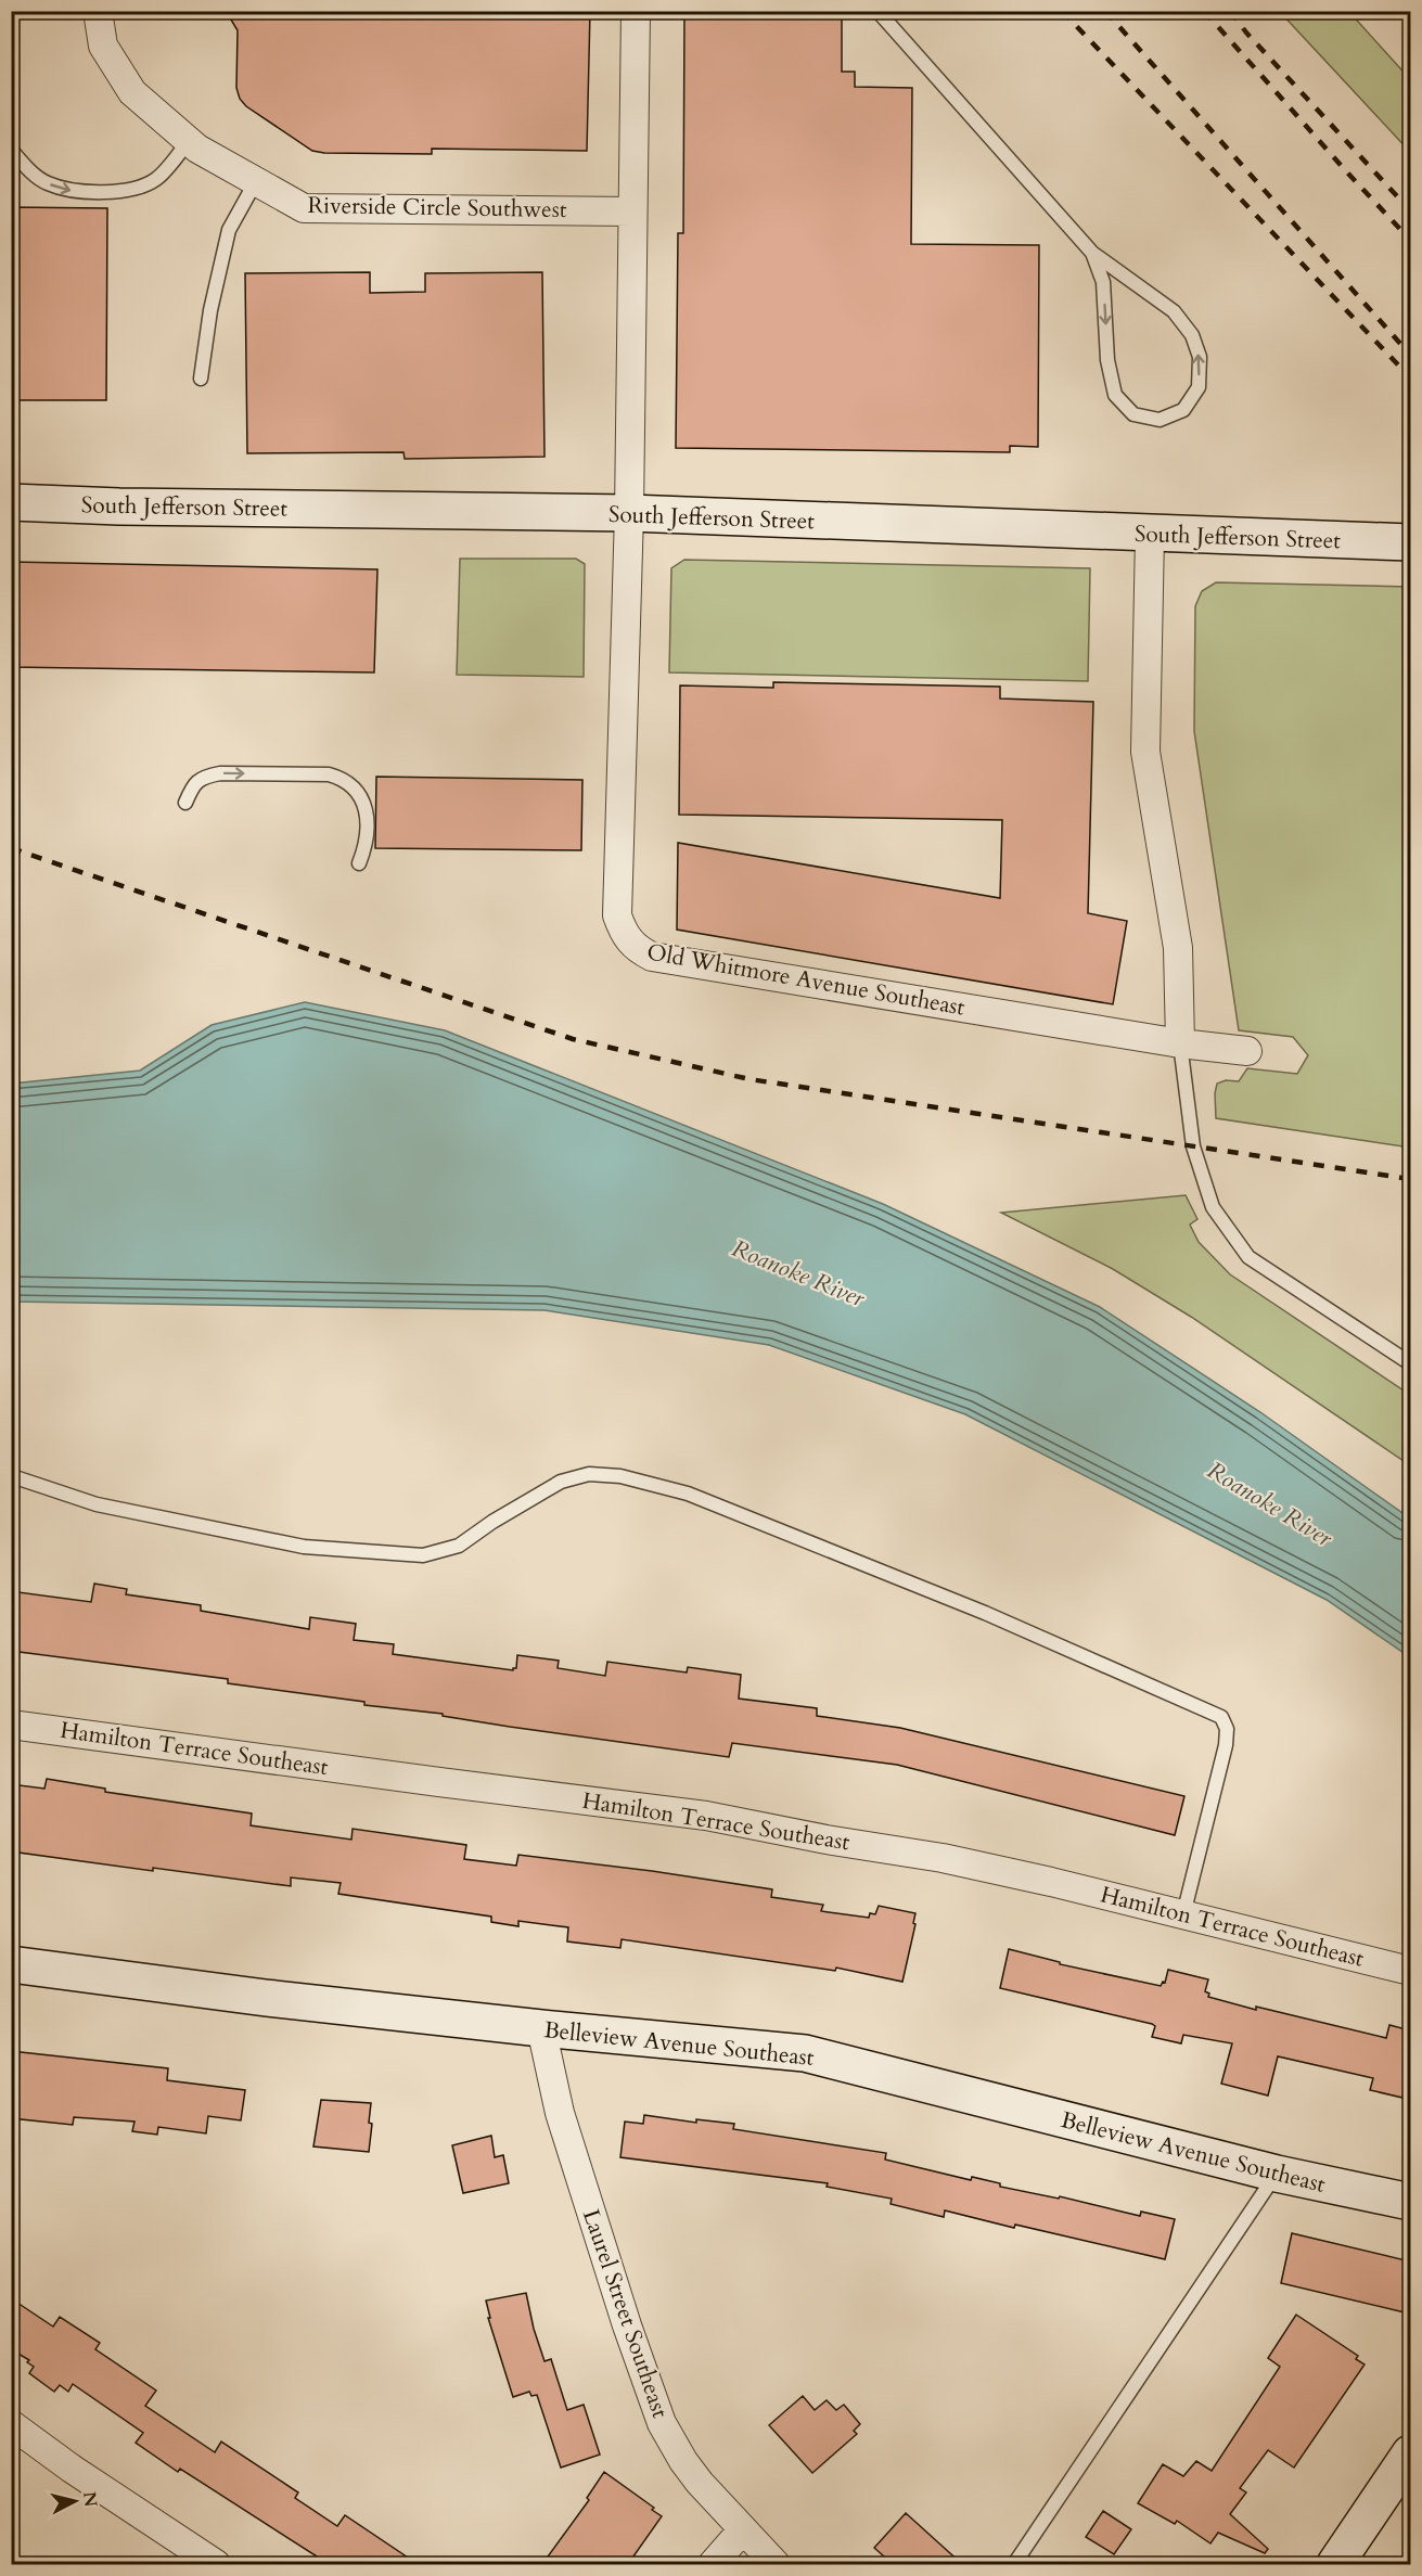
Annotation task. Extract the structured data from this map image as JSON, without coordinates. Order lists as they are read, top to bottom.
{
  "streets": {
    "street": [
      "Riverside Circle Southwest",
      "South Jefferson Street",
      "Old Whitmore Avenue Southeast",
      "Hamilton Terrace Southeast",
      "Belleview Avenue Southeast",
      "Laurel Street Southeast"
    ]
  },
  "crossings": [
    ["South Jefferson Street", "Old Whitmore Avenue Southeast"],
    ["Belleview Avenue Southeast", "Laurel Street Southeast"]
  ],
  "water": ["Roanoke River"],
  "north": "right"
}
